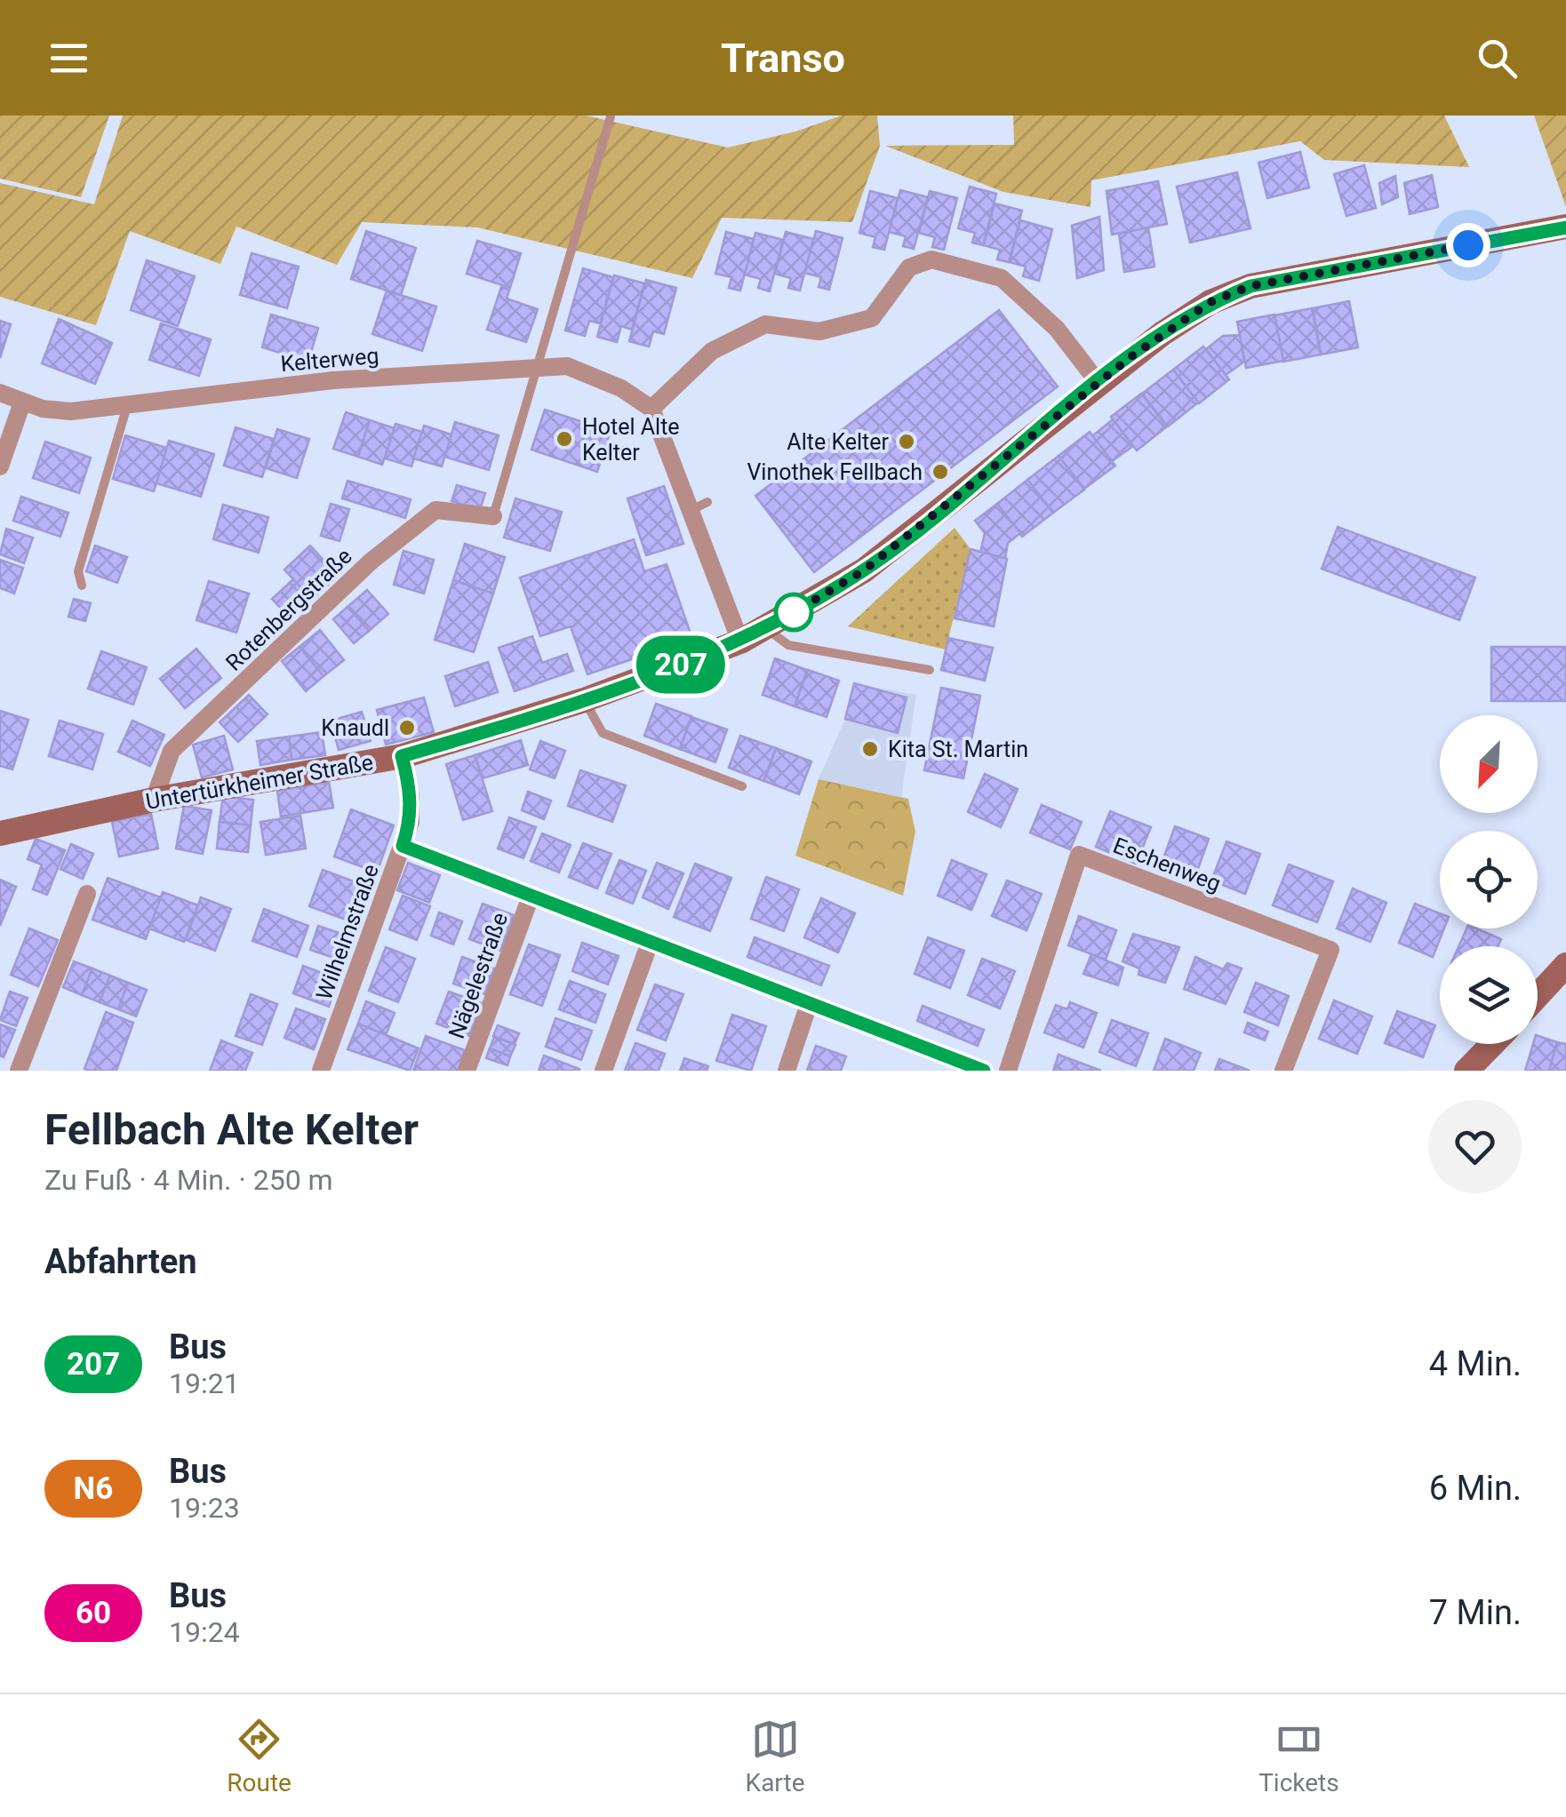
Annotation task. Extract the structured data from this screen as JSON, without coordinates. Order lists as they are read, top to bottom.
{
  "streets": {
    "main road": ["Untertürkheimer Straße"],
    "street": [
      "Kelterweg",
      "Rotenbergstraße",
      "Eschenweg",
      "Wilhelmstraße",
      "Nägelestraße"
    ]
  },
  "crossings": [
    ["Rotenbergstraße", "Untertürkheimer Straße"],
    ["Untertürkheimer Straße", "Wilhelmstraße"]
  ],
  "places": [
    "Hotel Alte Kelter",
    "Alte Kelter",
    "Vinothek Fellbach",
    "Knaudl",
    "Kita St. Martin"
  ],
  "lines": ["bus line 207"],
  "north": "bottom left",
  "page": {
    "header": "Transo",
    "on_map": "207",
    "heading": [
      ["Fellbach Alte Kelter", "Zu Fuß · 4 Min. · 250 m"],
      "Abfahrten"
    ],
    "list": [
      {
        "mark": "207",
        "name": "Bus",
        "note": "19:21",
        "value": "4 Min."
      },
      {
        "mark": "N6",
        "name": "Bus",
        "note": "19:23",
        "value": "6 Min."
      },
      {
        "mark": "60",
        "name": "Bus",
        "note": "19:24",
        "value": "7 Min."
      }
    ],
    "tabs": ["Route", "Karte", "Tickets"]
  }
}
